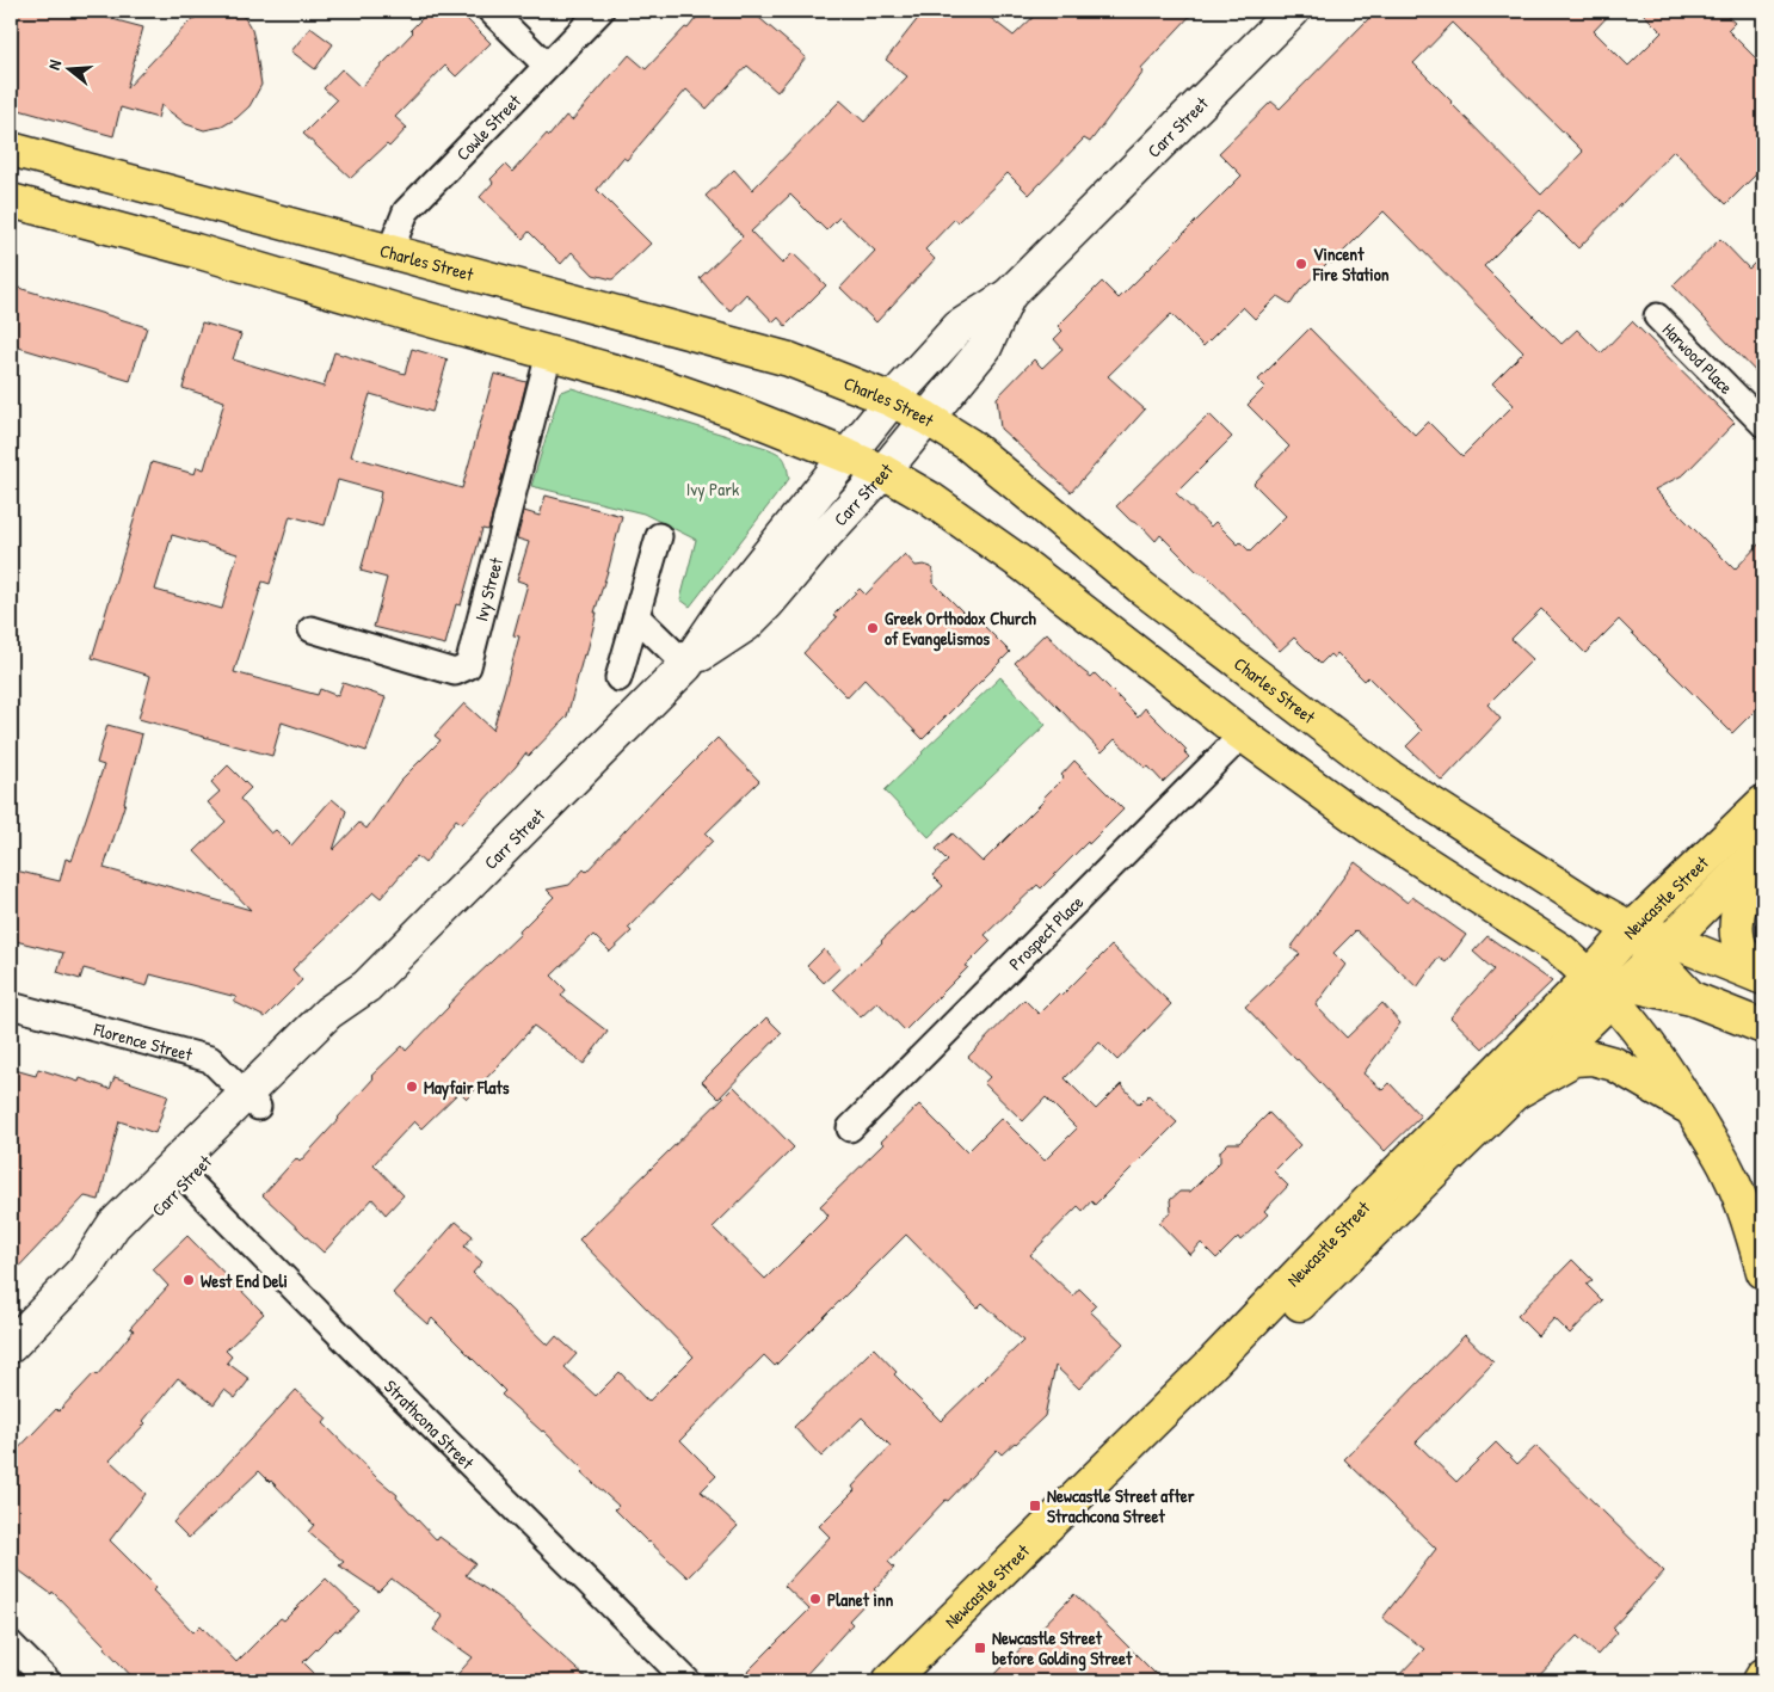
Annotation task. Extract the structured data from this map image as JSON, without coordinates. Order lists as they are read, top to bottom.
{
  "streets": {
    "main road": ["Charles Street", "Newcastle Street"],
    "street": [
      "Cowle Street",
      "Carr Street",
      "Harwood Place",
      "Ivy Street",
      "Prospect Place",
      "Florence Street",
      "Strathcona Street"
    ]
  },
  "crossings": [
    ["Cowle Street", "Charles Street"],
    ["Carr Street", "Charles Street"],
    ["Carr Street", "Florence Street"],
    ["Carr Street", "Strathcona Street"],
    ["Charles Street", "Newcastle Street"]
  ],
  "parks": ["Ivy Park"],
  "places": {
    "other": [
      "Vincent Fire Station",
      "Greek Orthodox Church of Evangelismos",
      "Mayfair Flats",
      "West End Deli",
      "Planet inn"
    ],
    "transit": ["Newcastle Street after Strachcona Street", "Newcastle Street before Golding Street"]
  },
  "north": "left"
}
